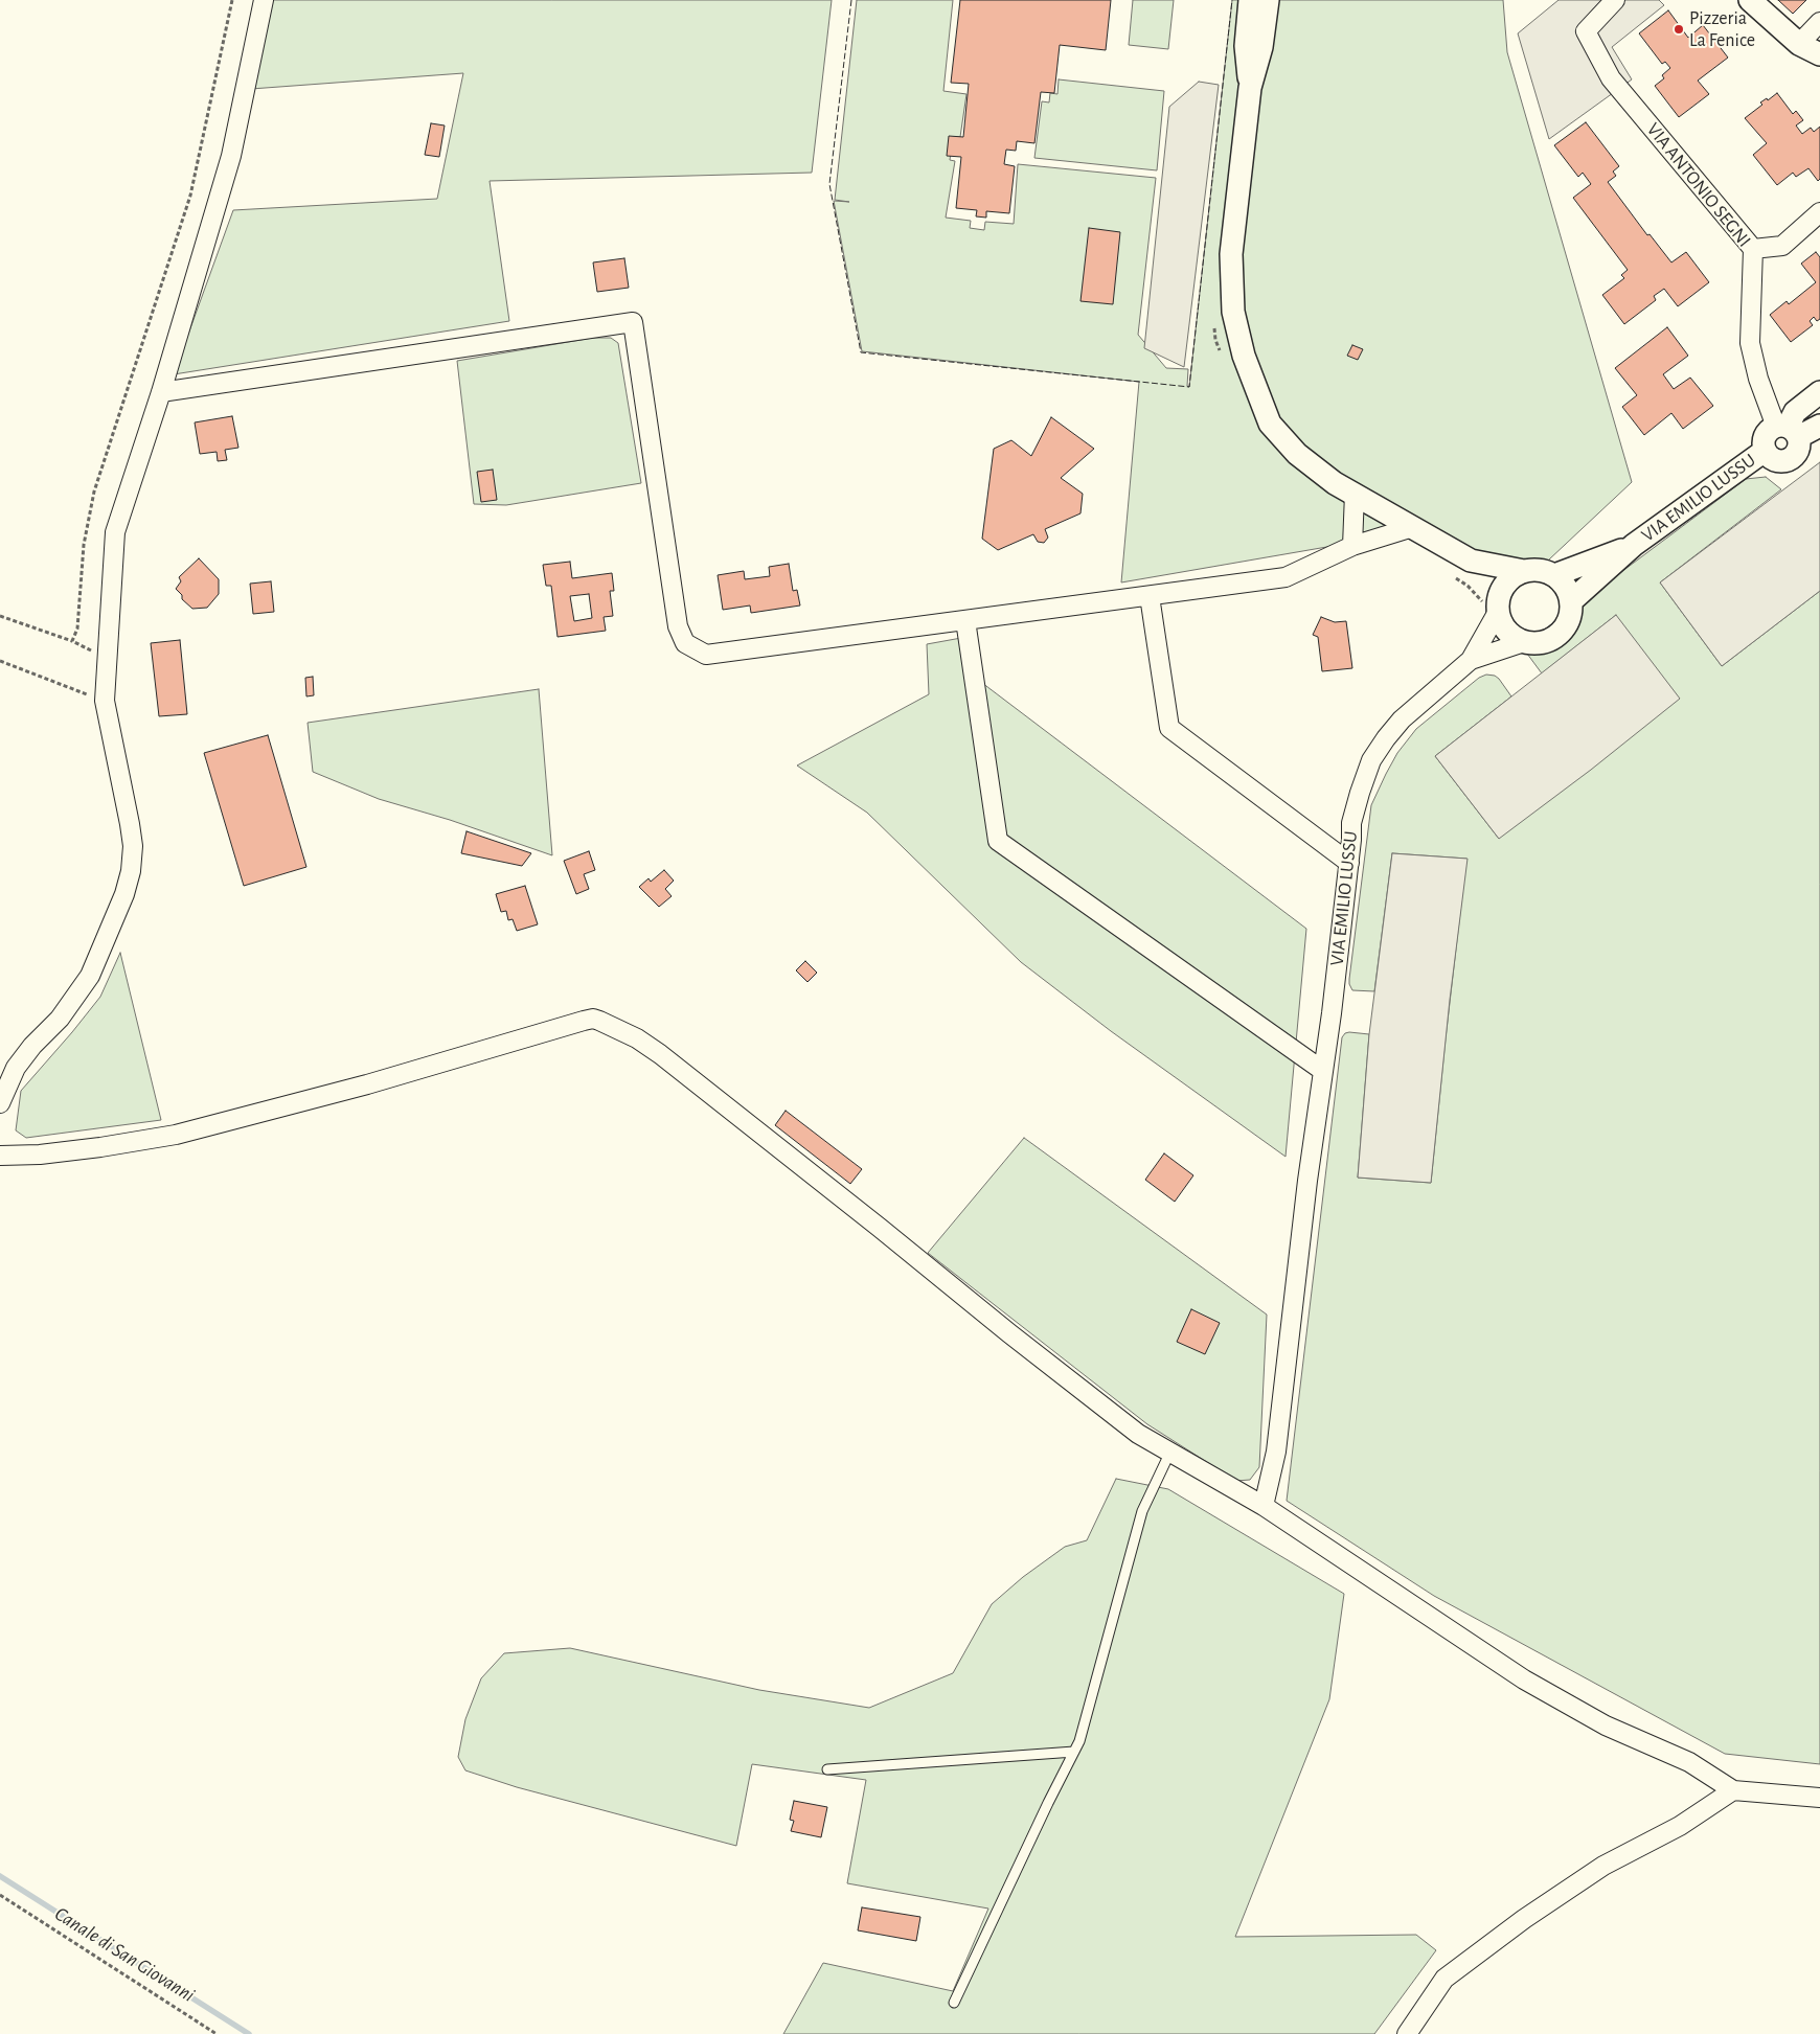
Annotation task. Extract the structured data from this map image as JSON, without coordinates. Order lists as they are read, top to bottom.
{
  "streets": {
    "street": ["VIA ANTONIO SEGNI", "VIA EMILIO LUSSU"]
  },
  "crossings": [
    ["VIA ANTONIO SEGNI", "VIA EMILIO LUSSU"]
  ],
  "water": ["Canale di San Giovanni"],
  "places": ["Pizzeria La Fenice"]
}
